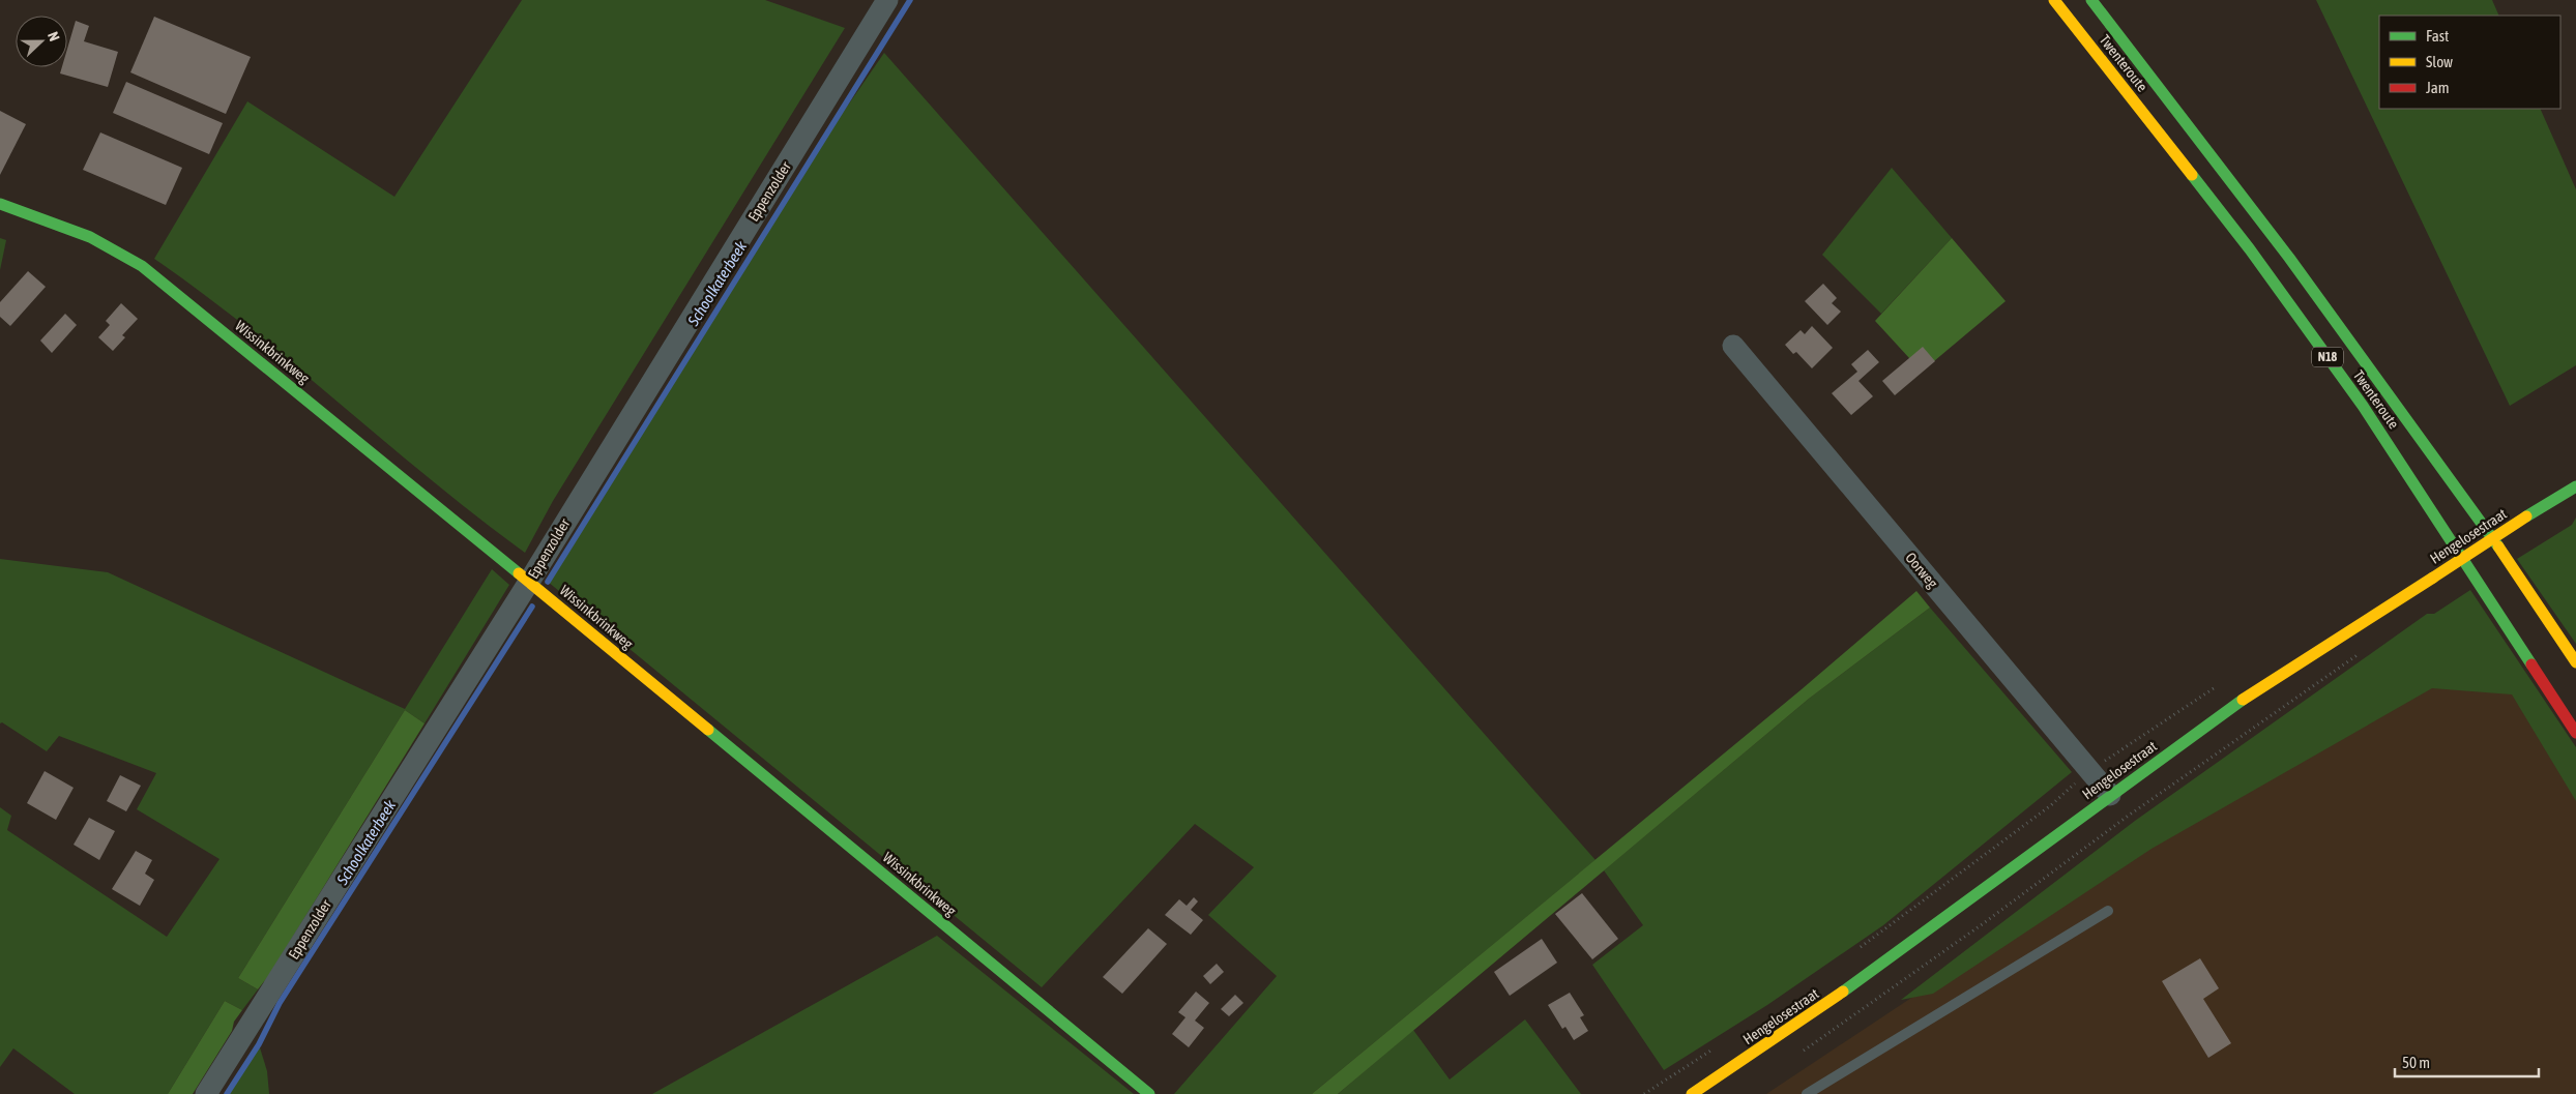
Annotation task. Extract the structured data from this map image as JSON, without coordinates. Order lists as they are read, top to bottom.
{
  "streets": {
    "main road": [
      "Twenteroute",
      "Wissinkbrinkweg",
      "N18",
      "Hengelosestraat"
    ],
    "street": ["Eppenzolder", "Oorweg"]
  },
  "crossings": [
    ["Eppenzolder", "Wissinkbrinkweg"],
    ["Hengelosestraat", "Oorweg"]
  ],
  "water": ["Schoolkaterbeek"],
  "legend": ["Fast", "Slow", "Jam"],
  "scale_bar": "50 m",
  "north": "right"
}
